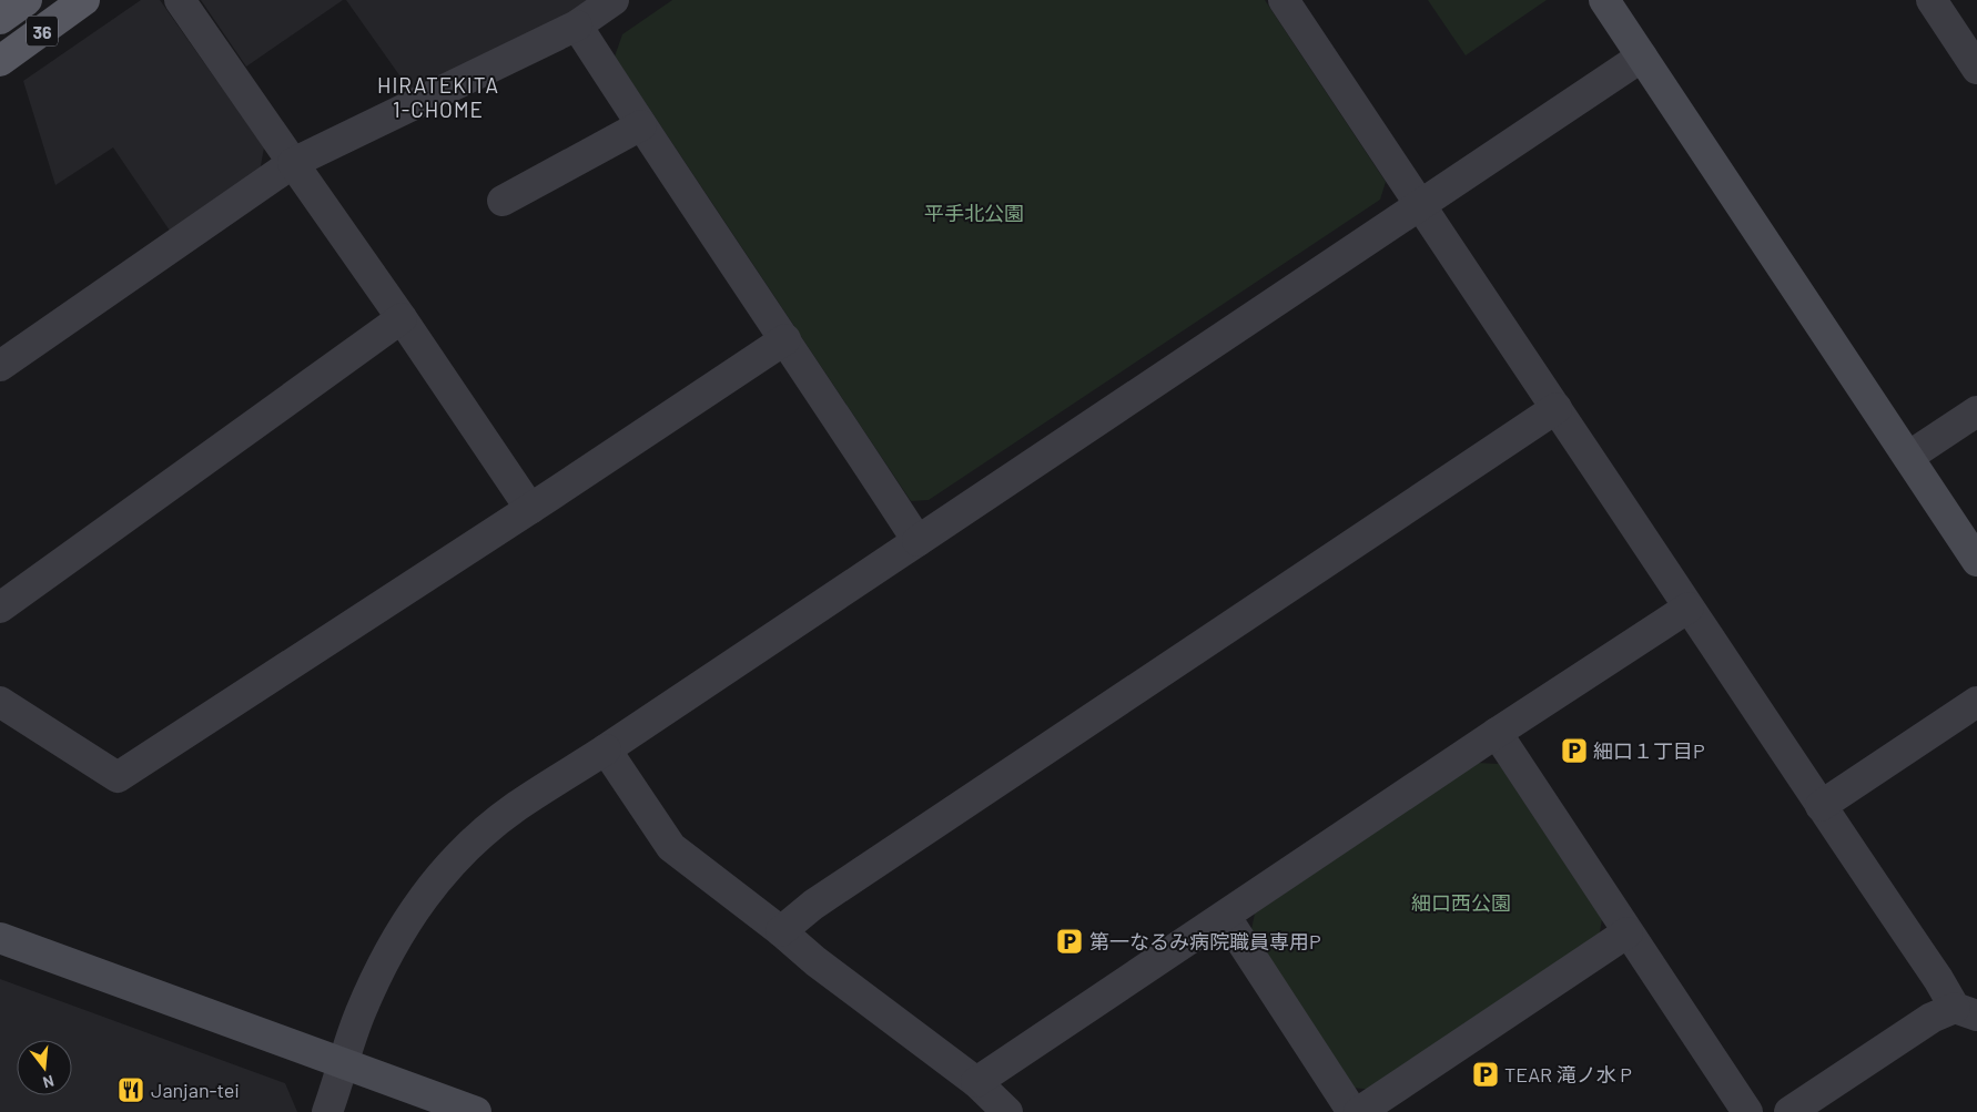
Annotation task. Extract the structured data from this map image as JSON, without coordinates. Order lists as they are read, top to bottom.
{
  "streets": {
    "main road": ["36"]
  },
  "districts": ["HIRATEKITA 1-CHOME"],
  "parks": ["平手北公園", "細口西公園"],
  "places": {
    "parking": ["細口１丁目P", "第一なるみ病院職員専用P", "TEAR 滝ノ水 P"],
    "restaurant": ["Janjan-tei"]
  },
  "north": "bottom"
}
